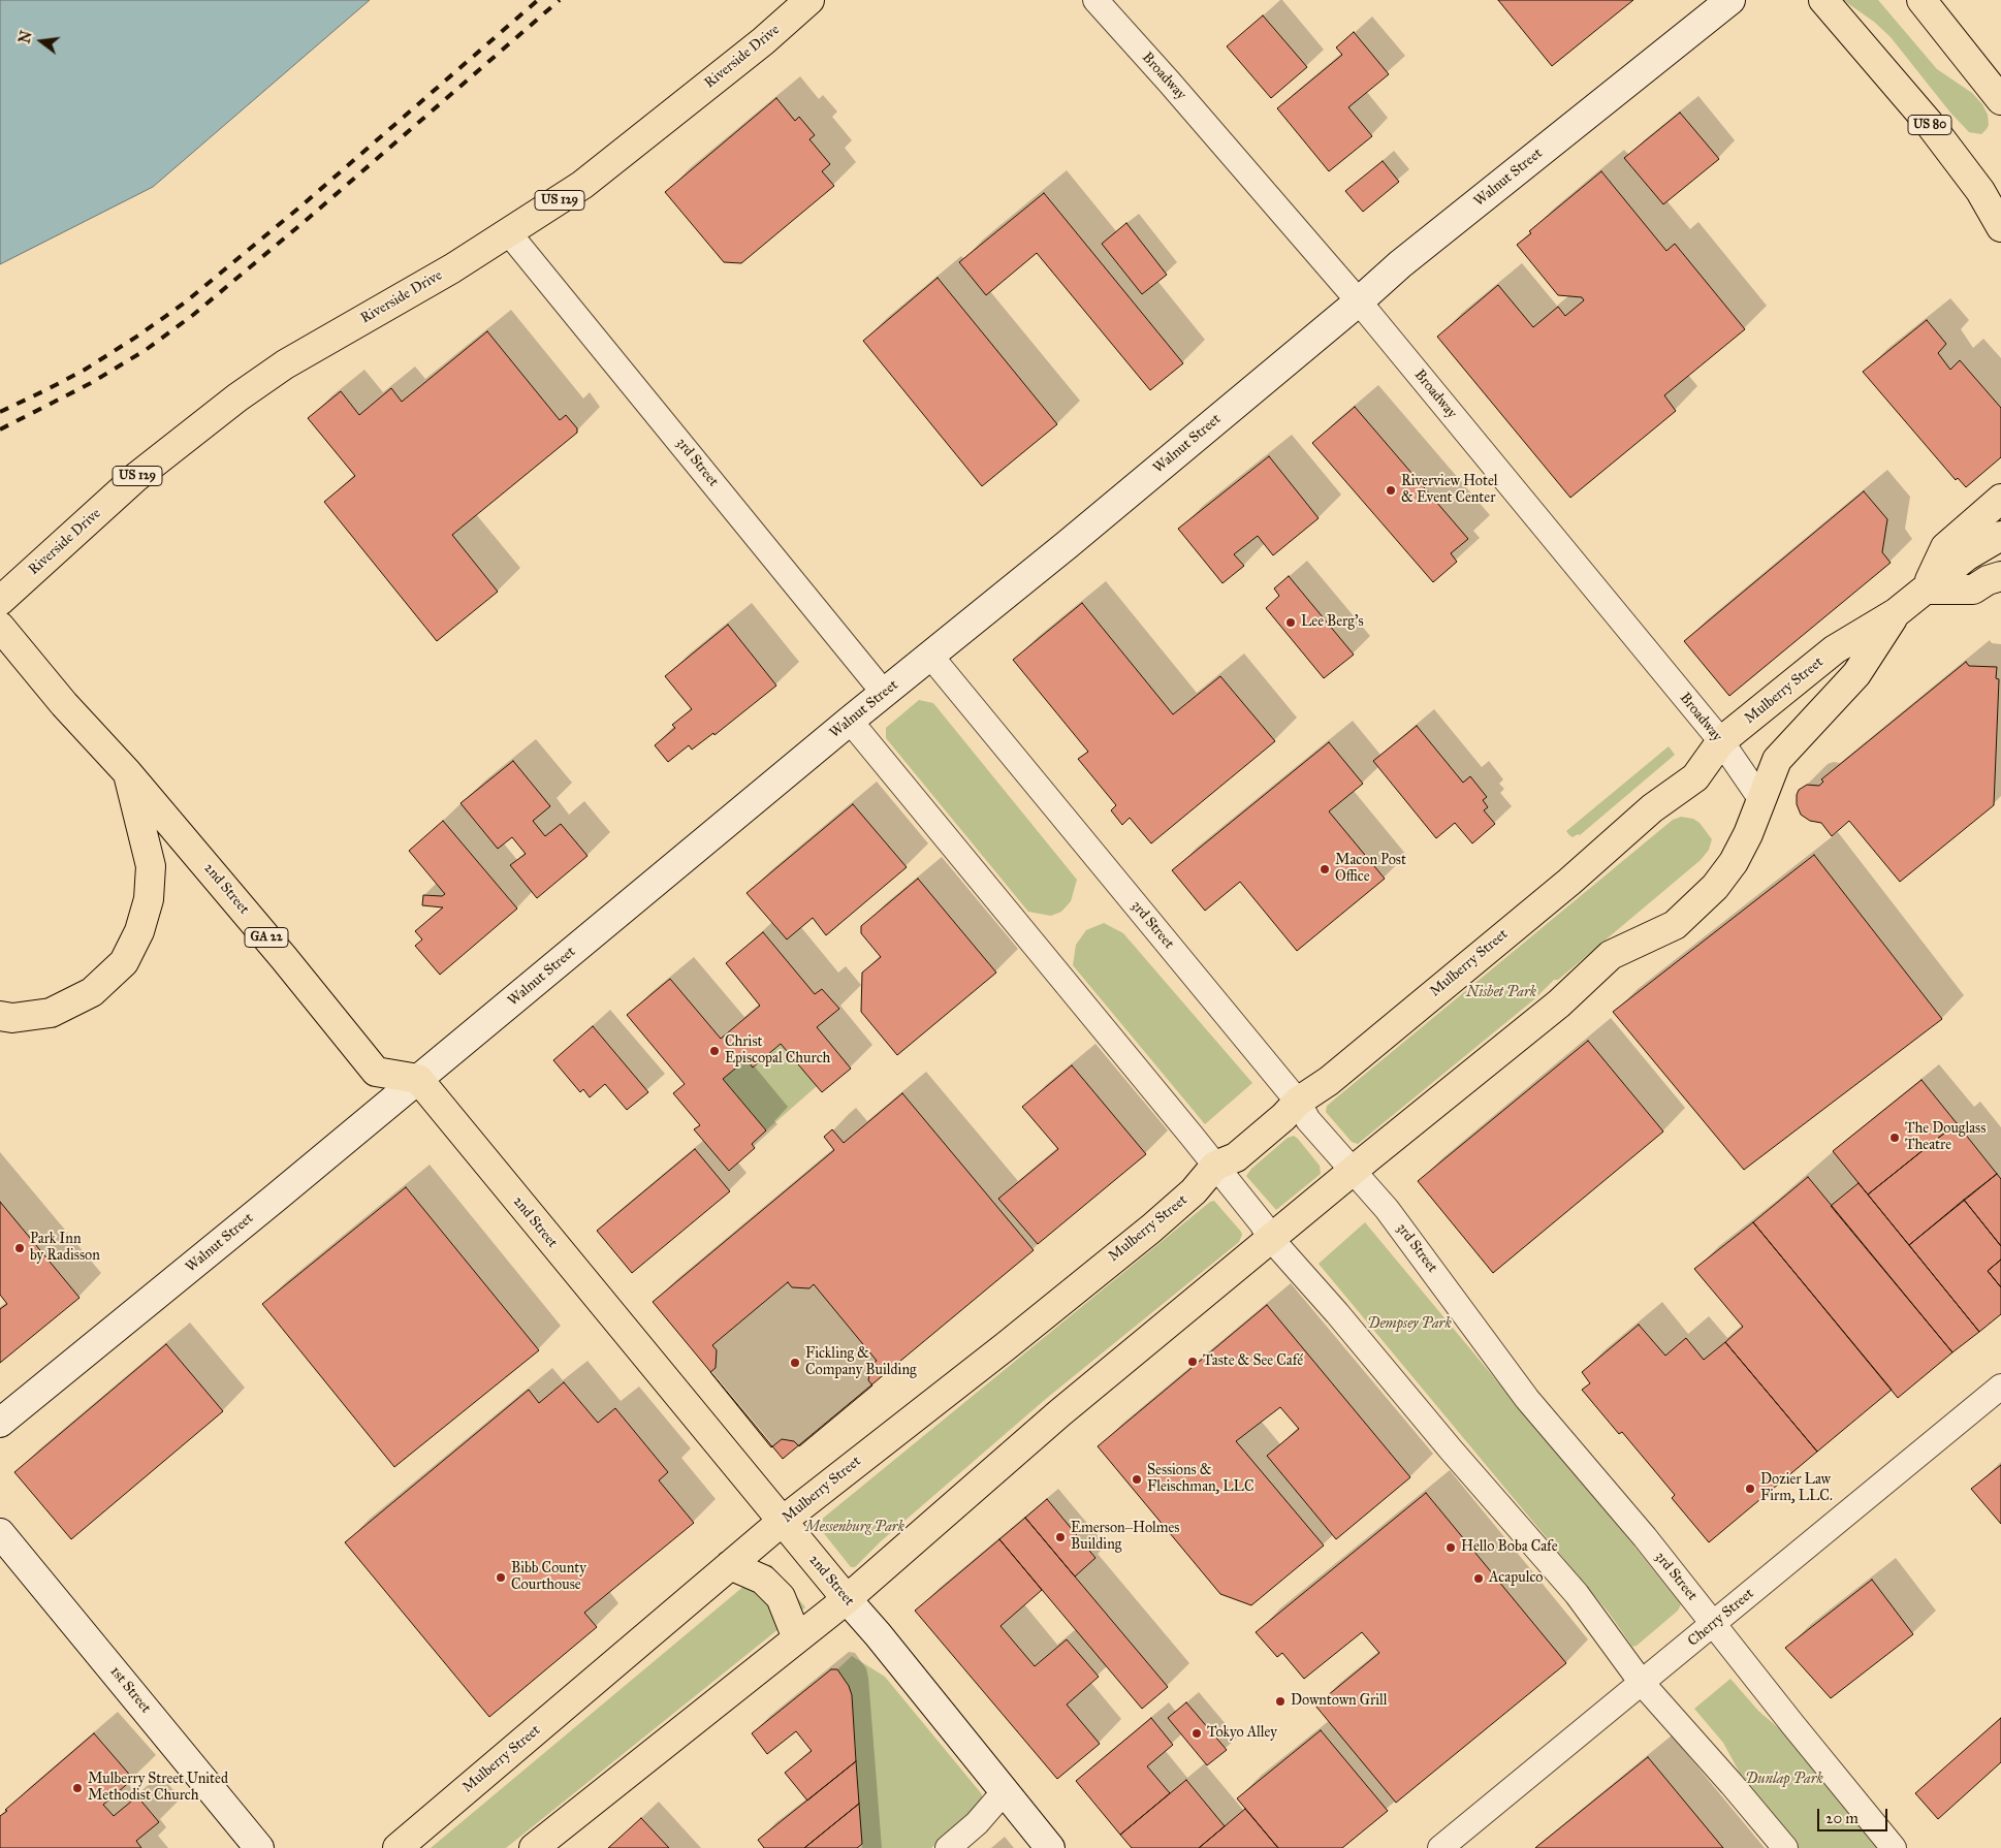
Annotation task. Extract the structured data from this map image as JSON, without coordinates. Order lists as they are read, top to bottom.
{
  "streets": {
    "main road": [
      "Riverside Drive",
      "US 80",
      "US 129",
      "Mulberry Street",
      "2nd Street",
      "GA 22"
    ],
    "street": [
      "Broadway",
      "Walnut Street",
      "3rd Street",
      "Cherry Street",
      "1st Street"
    ]
  },
  "crossings": [
    ["Riverside Drive", "3rd Street"],
    ["Broadway", "Walnut Street"],
    ["Broadway", "Mulberry Street"],
    ["Walnut Street", "3rd Street"],
    ["Walnut Street", "2nd Street"],
    ["3rd Street", "Mulberry Street"],
    ["3rd Street", "Cherry Street"],
    ["Mulberry Street", "2nd Street"]
  ],
  "parks": [
    "Nisbet Park",
    "Dempsey Park",
    "Messenburg Park",
    "Dunlap Park"
  ],
  "places": [
    "Riverview Hotel & Event Center",
    "Lee Berg's",
    "Macon Post Office",
    "Christ Episcopal Church",
    "The Douglass Theatre",
    "Park Inn by Radisson",
    "Taste & See Café",
    "Fickling & Company Building",
    "Sessions & Fleischman, LLC",
    "Dozier Law Firm, LLC.",
    "Emerson–Holmes Building",
    "Hello Boba Cafe",
    "Bibb County Courthouse",
    "Acapulco",
    "Downtown Grill",
    "Tokyo Alley",
    "Mulberry Street United Methodist Church"
  ],
  "scale_bar": "20 m",
  "north": "left"
}
